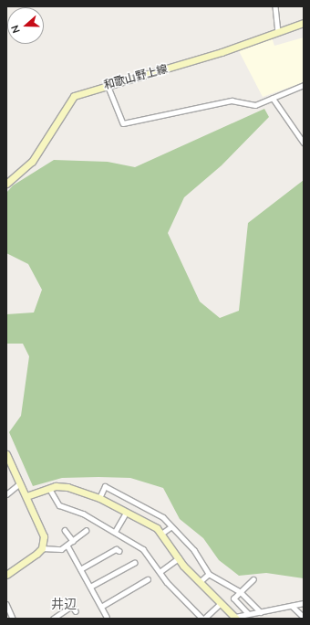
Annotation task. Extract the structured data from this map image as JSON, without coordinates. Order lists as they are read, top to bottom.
{
  "streets": {
    "main road": ["和歌山野上線"]
  },
  "districts": ["井辺"],
  "north": "left"
}
